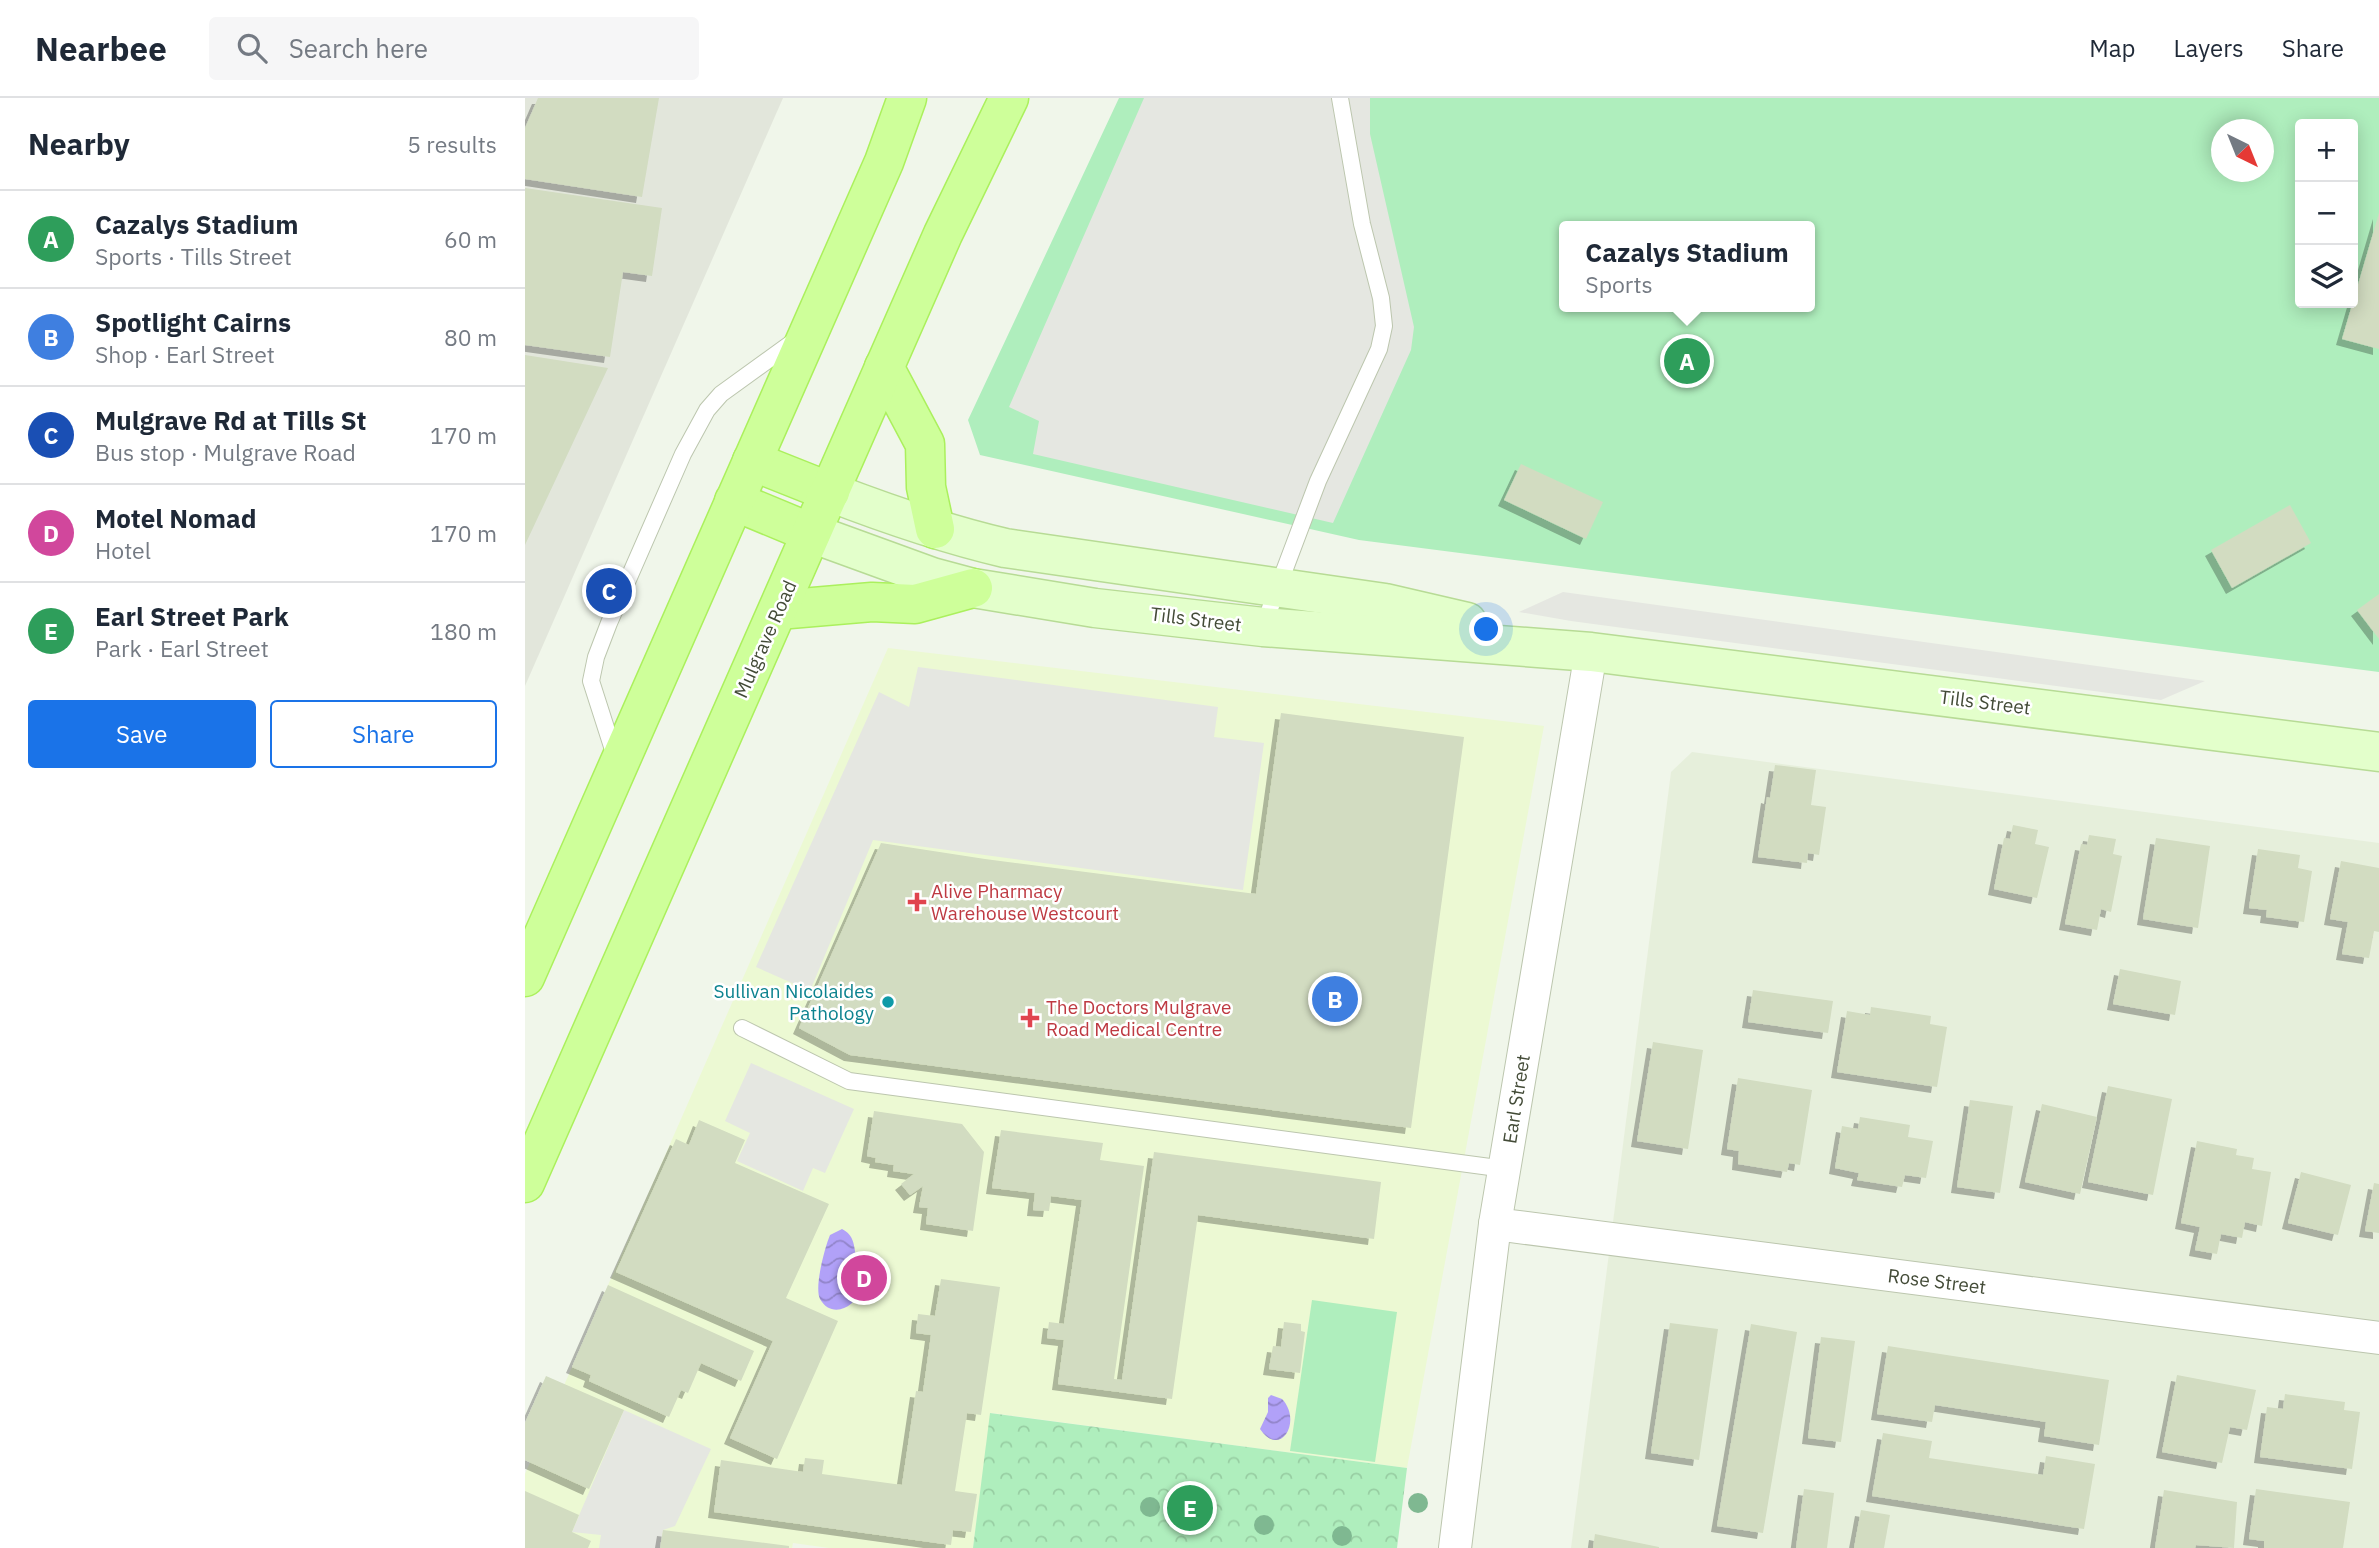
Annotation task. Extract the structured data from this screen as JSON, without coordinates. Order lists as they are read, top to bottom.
{
  "streets": {
    "main road": ["Mulgrave Road"],
    "street": ["Tills Street", "Earl Street", "Rose Street"]
  },
  "crossings": [
    ["Tills Street", "Mulgrave Road"],
    ["Tills Street", "Earl Street"],
    ["Earl Street", "Rose Street"]
  ],
  "places": {
    "health": ["Alive Pharmacy Warehouse Westcourt", "The Doctors Mulgrave Road Medical Centre"],
    "other": ["Sullivan Nicolaides Pathology"]
  },
  "north": "bottom right",
  "page": {
    "header": "Nearbee",
    "search": "Search here",
    "nav": ["Map", "Layers", "Share"],
    "heading": ["Nearby", "5 results"],
    "map_buttons": ["+", "−"],
    "list": [
      {
        "mark": "A",
        "name": "Cazalys Stadium",
        "note": "Sports · Tills Street",
        "value": "60 m"
      },
      {
        "mark": "B",
        "name": "Spotlight Cairns",
        "note": "Shop · Earl Street",
        "value": "80 m"
      },
      {
        "mark": "C",
        "name": "Mulgrave Rd at Tills St",
        "note": "Bus stop · Mulgrave Road",
        "value": "170 m"
      },
      {
        "mark": "D",
        "name": "Motel Nomad",
        "note": "Hotel",
        "value": "170 m"
      },
      {
        "mark": "E",
        "name": "Earl Street Park",
        "note": "Park · Earl Street",
        "value": "180 m"
      }
    ],
    "popup": ["Cazalys Stadium", "Sports"],
    "pins": [
      "A",
      "C",
      "B",
      "D",
      "E"
    ],
    "buttons": ["Save", "Share"]
  }
}
